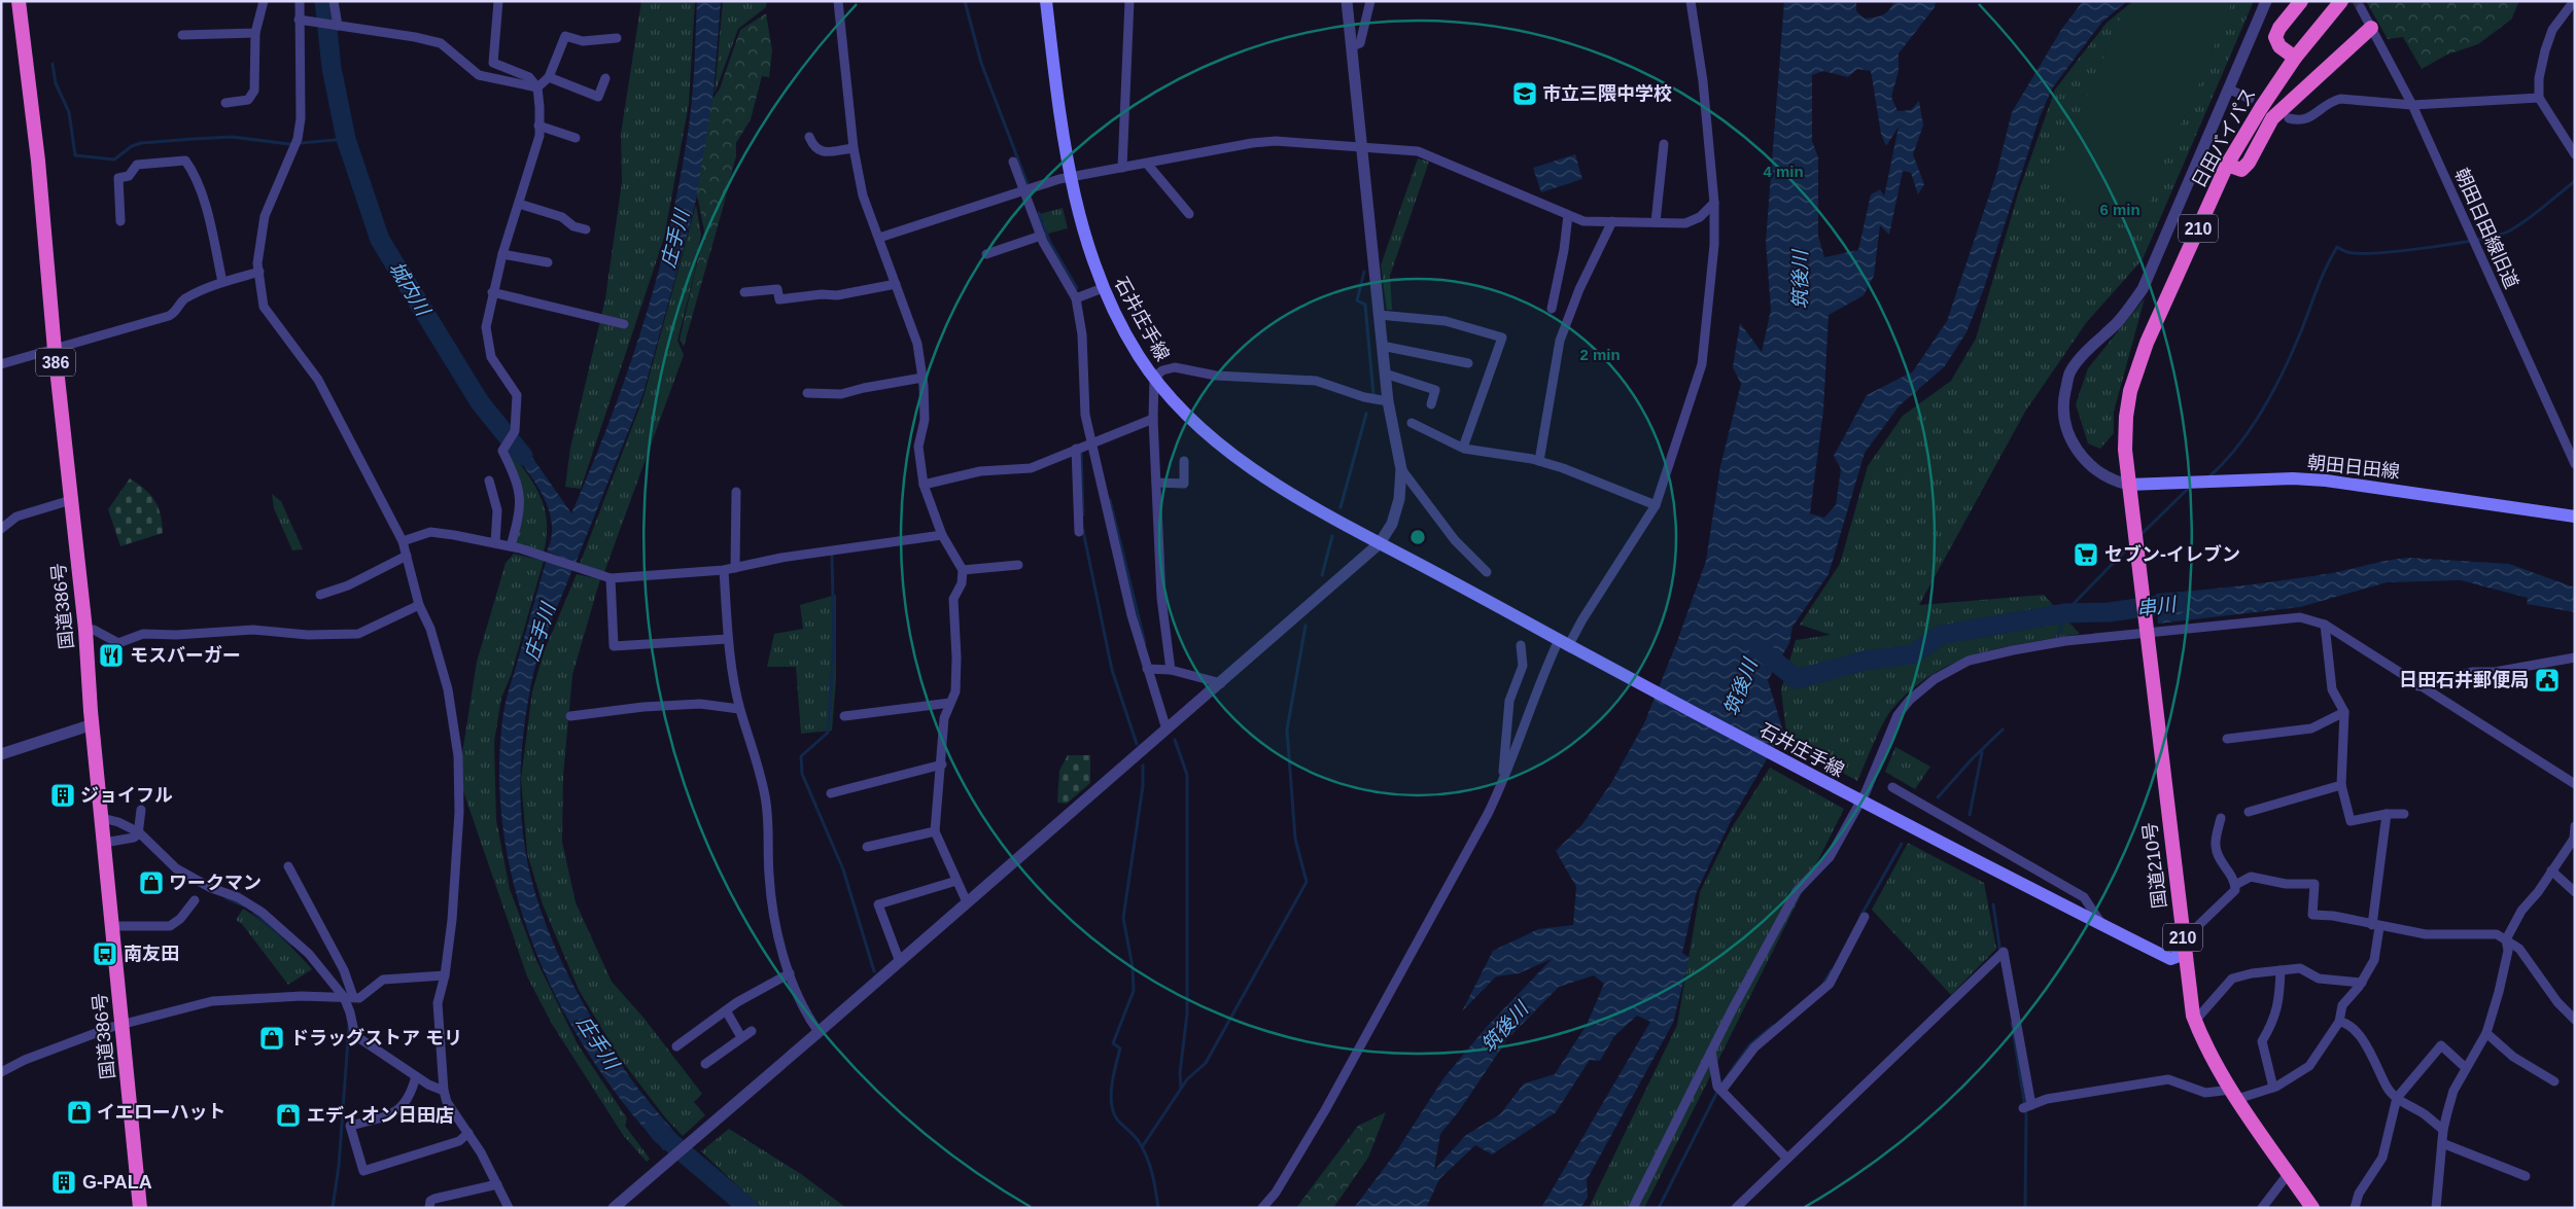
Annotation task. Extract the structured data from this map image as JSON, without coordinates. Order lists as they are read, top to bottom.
{
  "streets": {
    "highway": [
      "日田バイパス",
      "210",
      "386",
      "国道386号",
      "国道210号"
    ],
    "main road": ["石井庄手線", "朝田日田線"],
    "street": ["朝田日田線旧道"]
  },
  "crossings": [
    ["日田バイパス", "朝田日田線"],
    ["日田バイパス", "国道210号"],
    ["石井庄手線", "国道210号"],
    ["朝田日田線", "国道210号"]
  ],
  "water": [
    "庄手川",
    "筑後川",
    "城内川",
    "串川"
  ],
  "places": {
    "school or university": ["市立三隈中学校"],
    "supermarket": ["セブン-イレブン"],
    "restaurant": ["モスバーガー"],
    "public building": ["日田石井郵便局"],
    "building": ["ジョイフル", "G-PALA"],
    "shop": [
      "ワークマン",
      "ドラッグストア モリ",
      "イエローハット",
      "エディオン日田店"
    ],
    "bus stop": ["南友田"]
  },
  "rings": ["4 min", "6 min", "2 min"]
}
